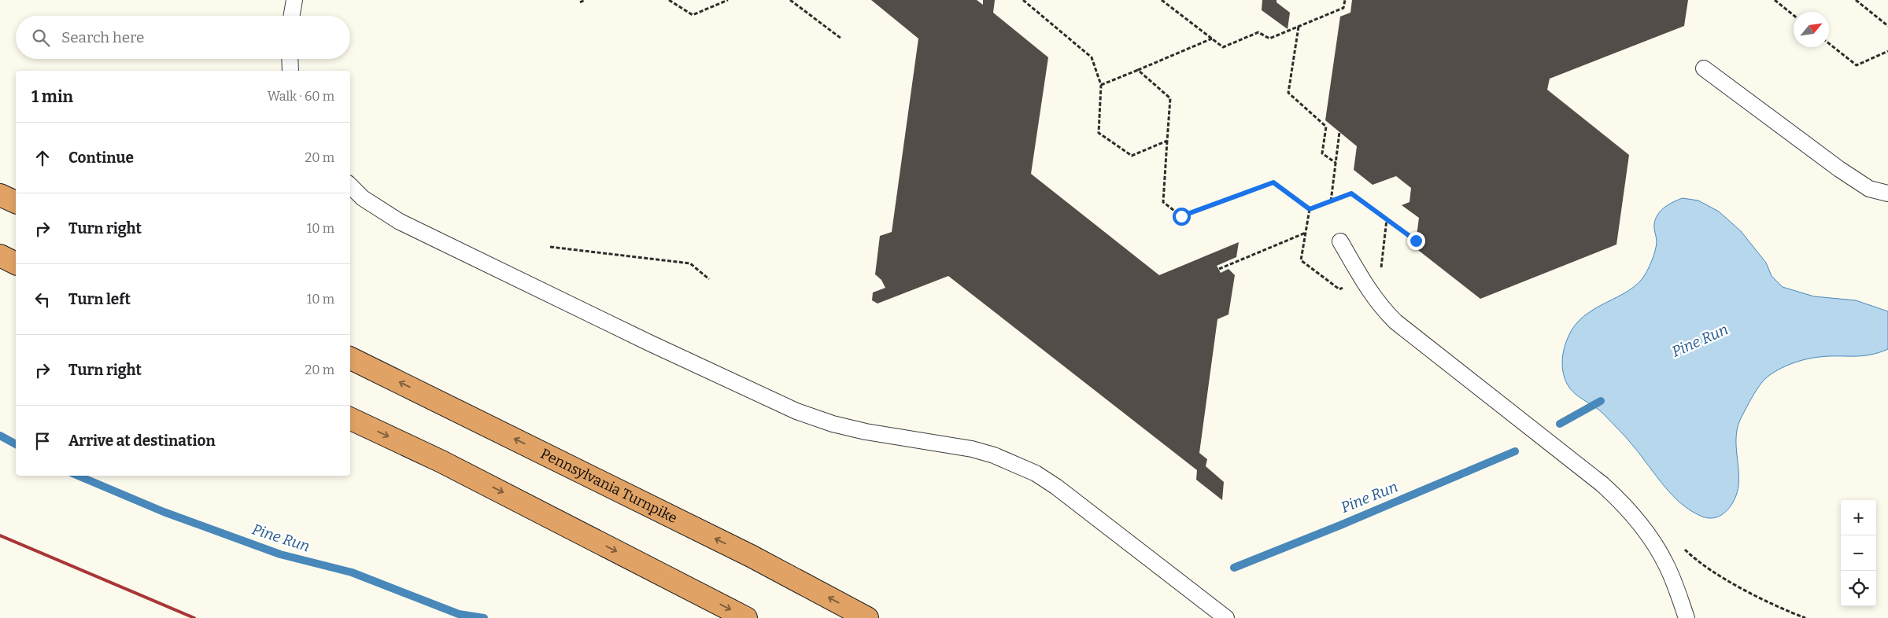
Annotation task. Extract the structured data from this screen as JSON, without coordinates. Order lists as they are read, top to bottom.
{
  "streets": {
    "highway": ["Pennsylvania Turnpike"]
  },
  "water": ["Pine Run"],
  "north": "top right",
  "page": {
    "search": "Search here",
    "heading": ["1 min", "Walk · 60 m"],
    "list": [
      ["Continue", "20 m"],
      ["Turn right", "10 m"],
      ["Turn left", "10 m"],
      ["Turn right", "20 m"],
      "Arrive at destination"
    ],
    "map_buttons": ["+", "−"]
  }
}
